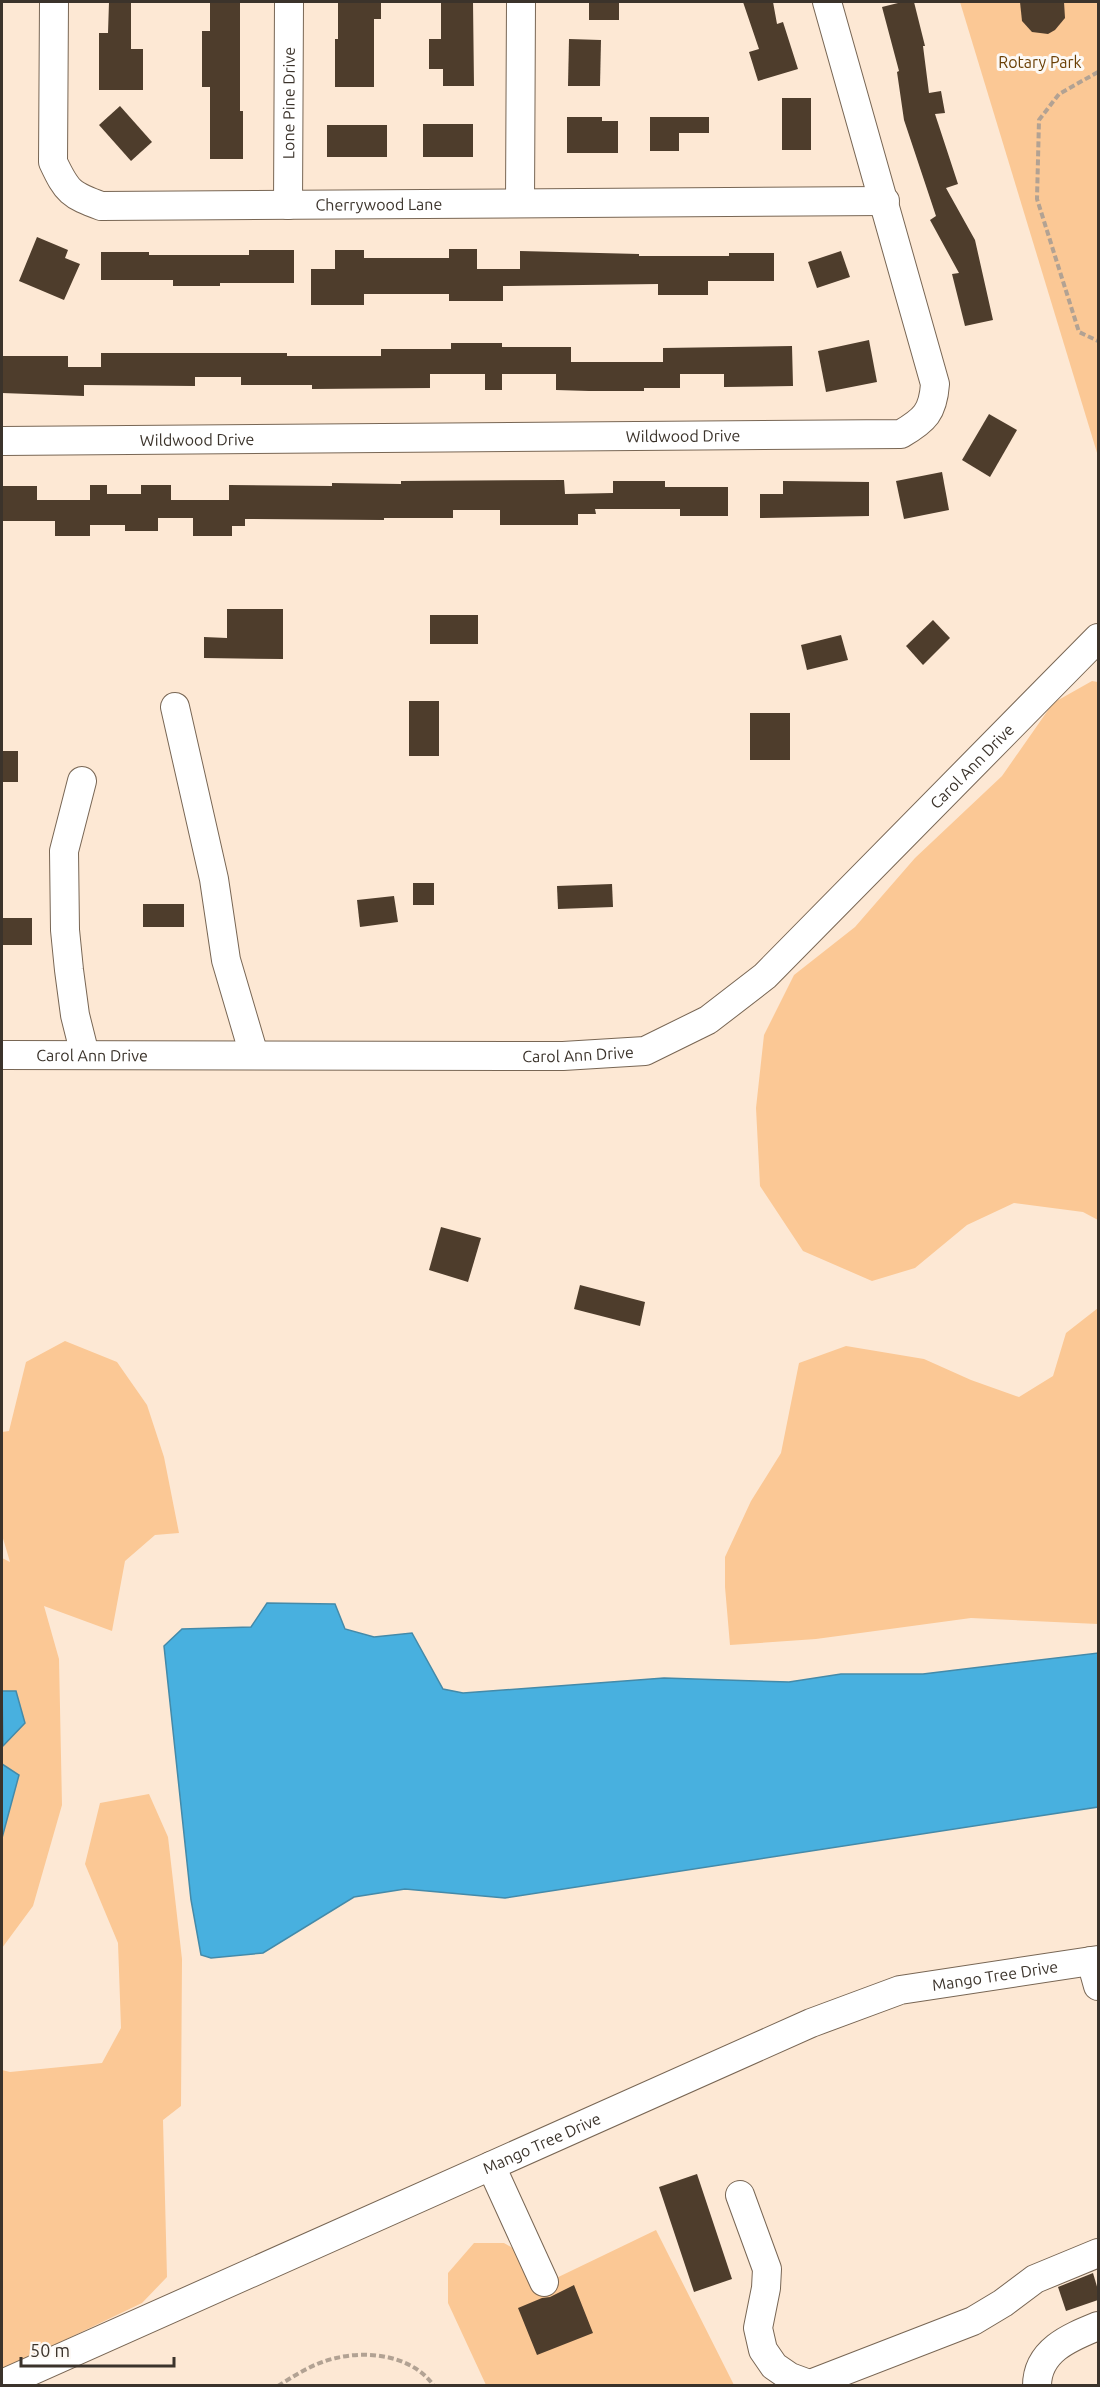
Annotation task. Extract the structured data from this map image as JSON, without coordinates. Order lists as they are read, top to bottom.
{
  "streets": {
    "street": [
      "Lone Pine Drive",
      "Cherrywood Lane",
      "Wildwood Drive",
      "Carol Ann Drive",
      "Mango Tree Drive"
    ]
  },
  "crossings": [
    ["Lone Pine Drive", "Cherrywood Lane"],
    ["Cherrywood Lane", "Wildwood Drive"]
  ],
  "parks": ["Rotary Park"],
  "scale_bar": "50 m"
}
